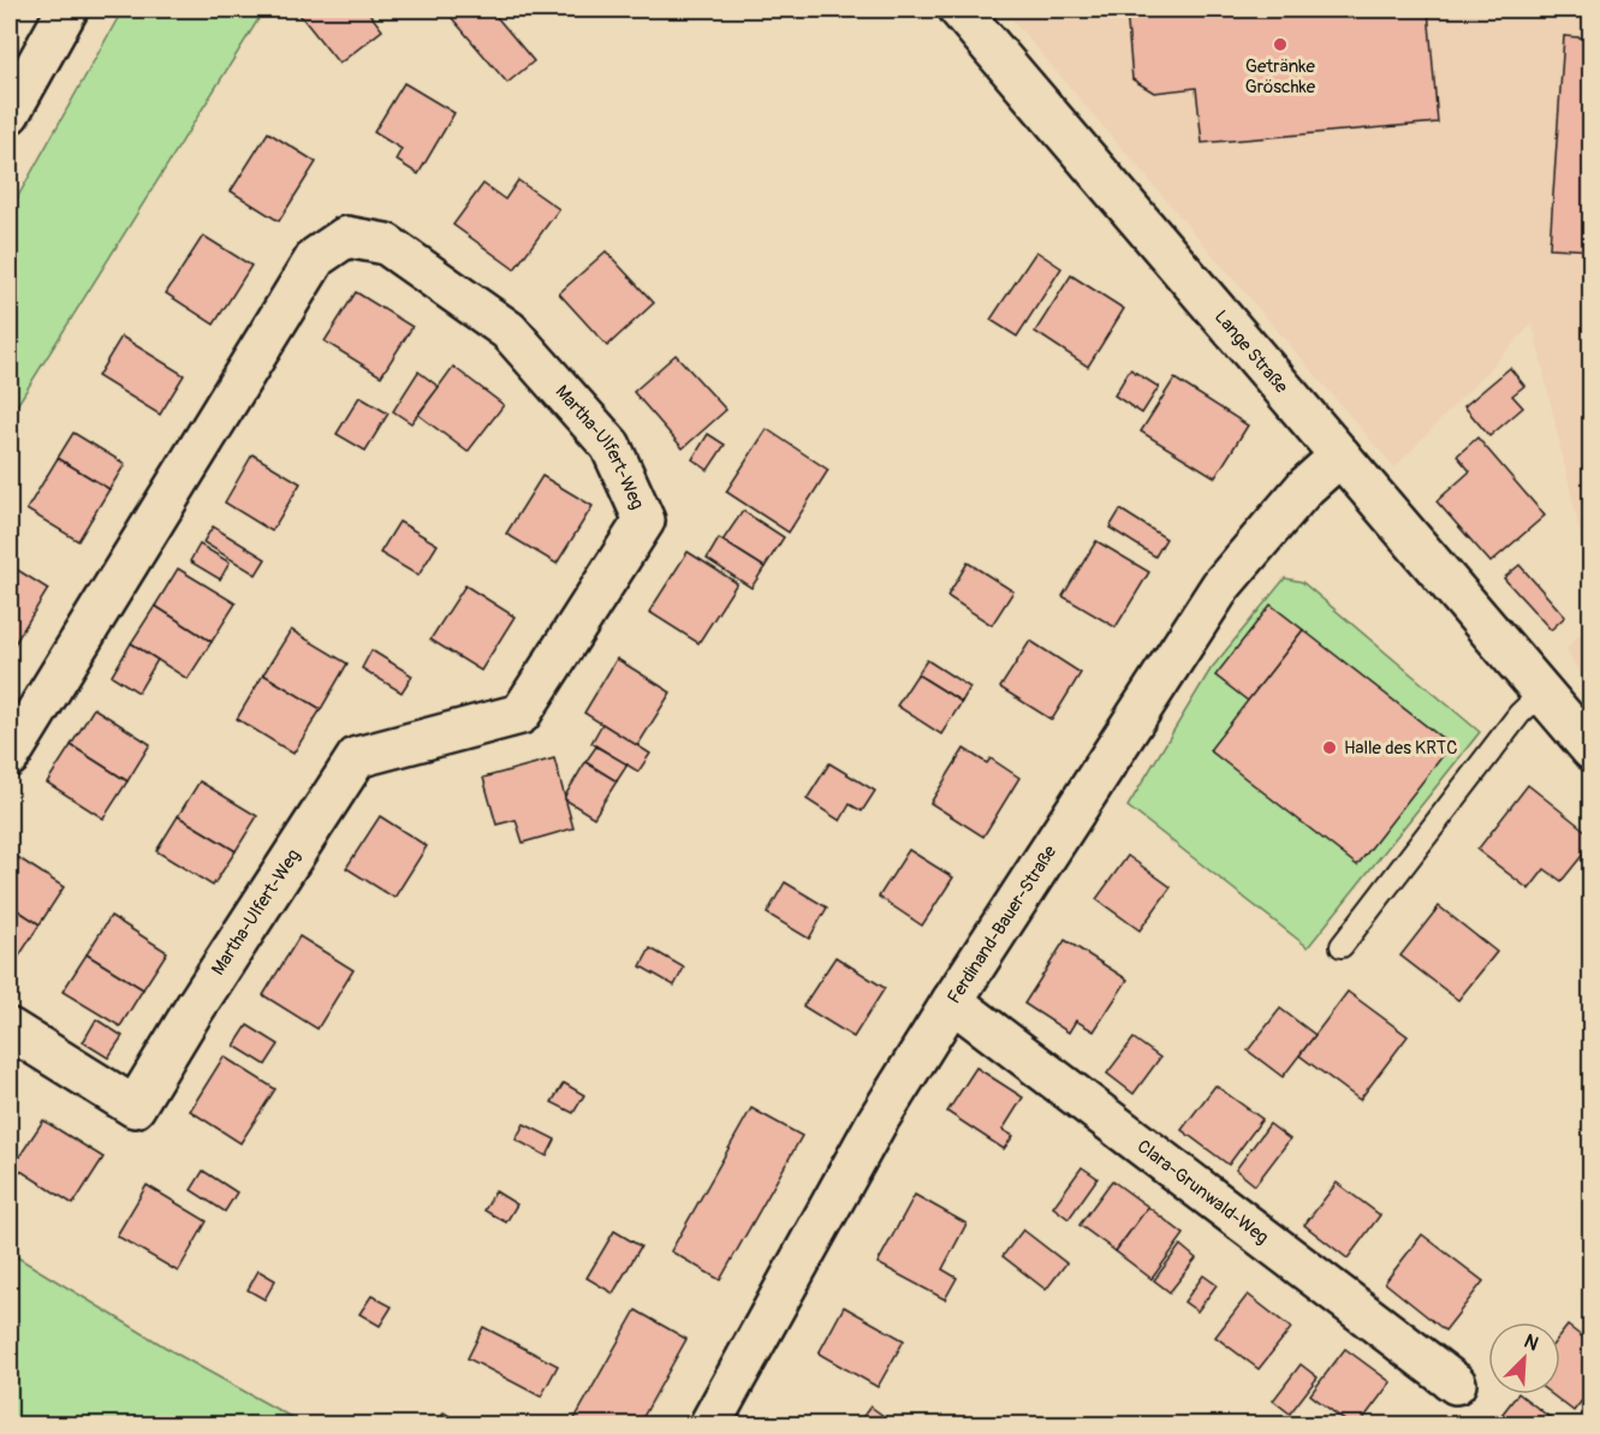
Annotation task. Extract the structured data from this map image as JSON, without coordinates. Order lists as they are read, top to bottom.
{
  "streets": {
    "street": [
      "Lange Straße",
      "Martha-Ulfert-Weg",
      "Ferdinand-Bauer-Straße",
      "Clara-Grunwald-Weg"
    ]
  },
  "crossings": [
    ["Lange Straße", "Ferdinand-Bauer-Straße"],
    ["Ferdinand-Bauer-Straße", "Clara-Grunwald-Weg"]
  ],
  "places": ["Getränke Gröschke", "Halle des KRTC"],
  "north": "top right"
}
